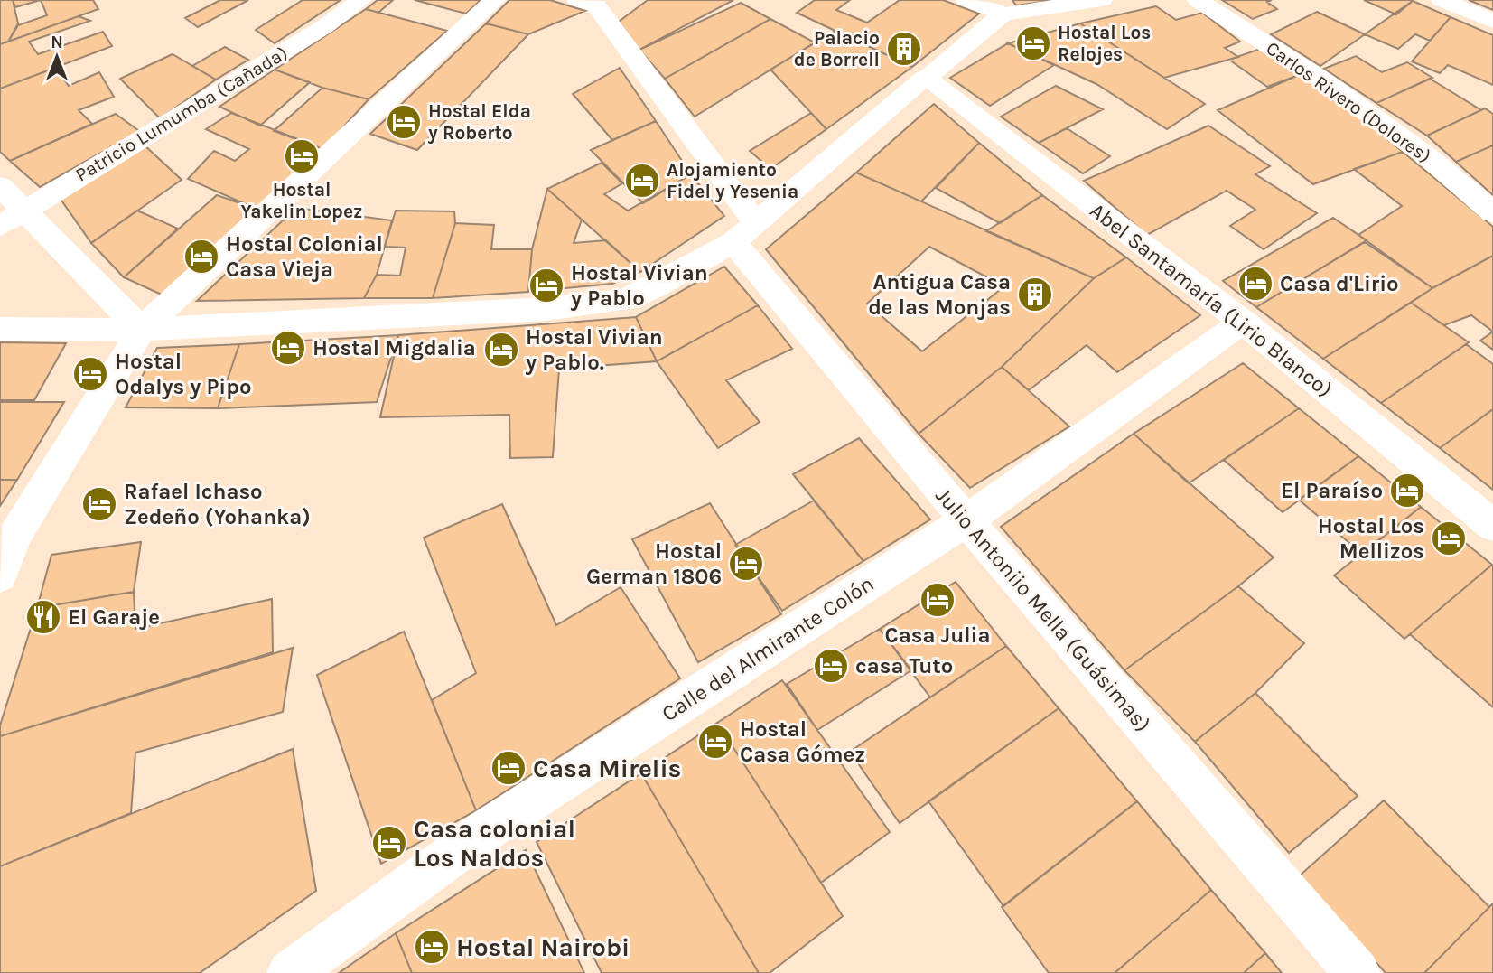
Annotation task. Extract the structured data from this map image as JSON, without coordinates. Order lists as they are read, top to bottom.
{
  "streets": {
    "street": [
      "Carlos Rivero (Dolores)",
      "Patricio Lumumba (Cañada)",
      "Abel Santamaría (Lirio Blanco)",
      "Julio Antoniio Mella (Guásimas)",
      "Calle del Almirante Colón"
    ]
  },
  "crossings": [
    ["Abel Santamaría (Lirio Blanco)", "Calle del Almirante Colón"],
    ["Julio Antoniio Mella (Guásimas)", "Calle del Almirante Colón"]
  ],
  "places": {
    "hotel": [
      "Hostal Los Relojes",
      "Hostal Elda y Roberto",
      "Hostal Yakelin Lopez",
      "Alojamiento Fidel y Yesenia",
      "Hostal Colonial Casa Vieja",
      "Casa d'Lirio",
      "Hostal Vivian y Pablo",
      "Hostal Migdalia",
      "Hostal Vivian y Pablo.",
      "Hostal Odalys y Pipo",
      "El Paraíso",
      "Rafael Ichaso Zedeño (Yohanka)",
      "Hostal Los Mellizos",
      "Hostal German 1806",
      "Casa Julia",
      "casa Tuto",
      "Hostal Casa Gómez",
      "Casa Mirelis",
      "Casa colonial Los Naldos",
      "Hostal Nairobi"
    ],
    "building": ["Palacio de Borrell", "Antigua Casa de las Monjas"],
    "restaurant": ["El Garaje"]
  },
  "north": "top"
}
